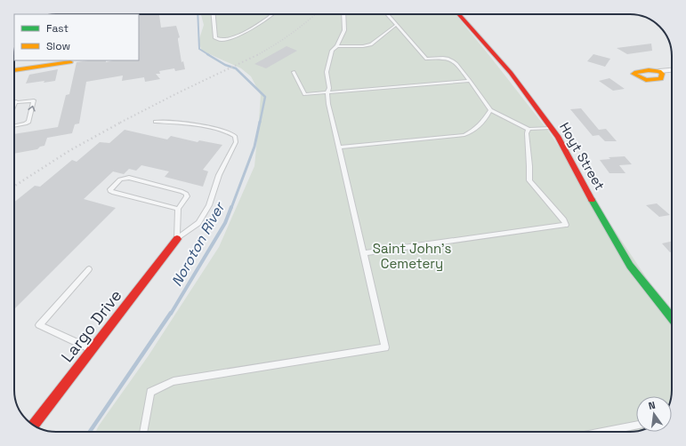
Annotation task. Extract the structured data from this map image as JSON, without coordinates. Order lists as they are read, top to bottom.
{
  "streets": {
    "main road": ["Hoyt Street", "Largo Drive"]
  },
  "water": ["Noroton River"],
  "parks": ["Saint John's Cemetery"],
  "legend": ["Fast", "Slow"],
  "north": "top"
}
